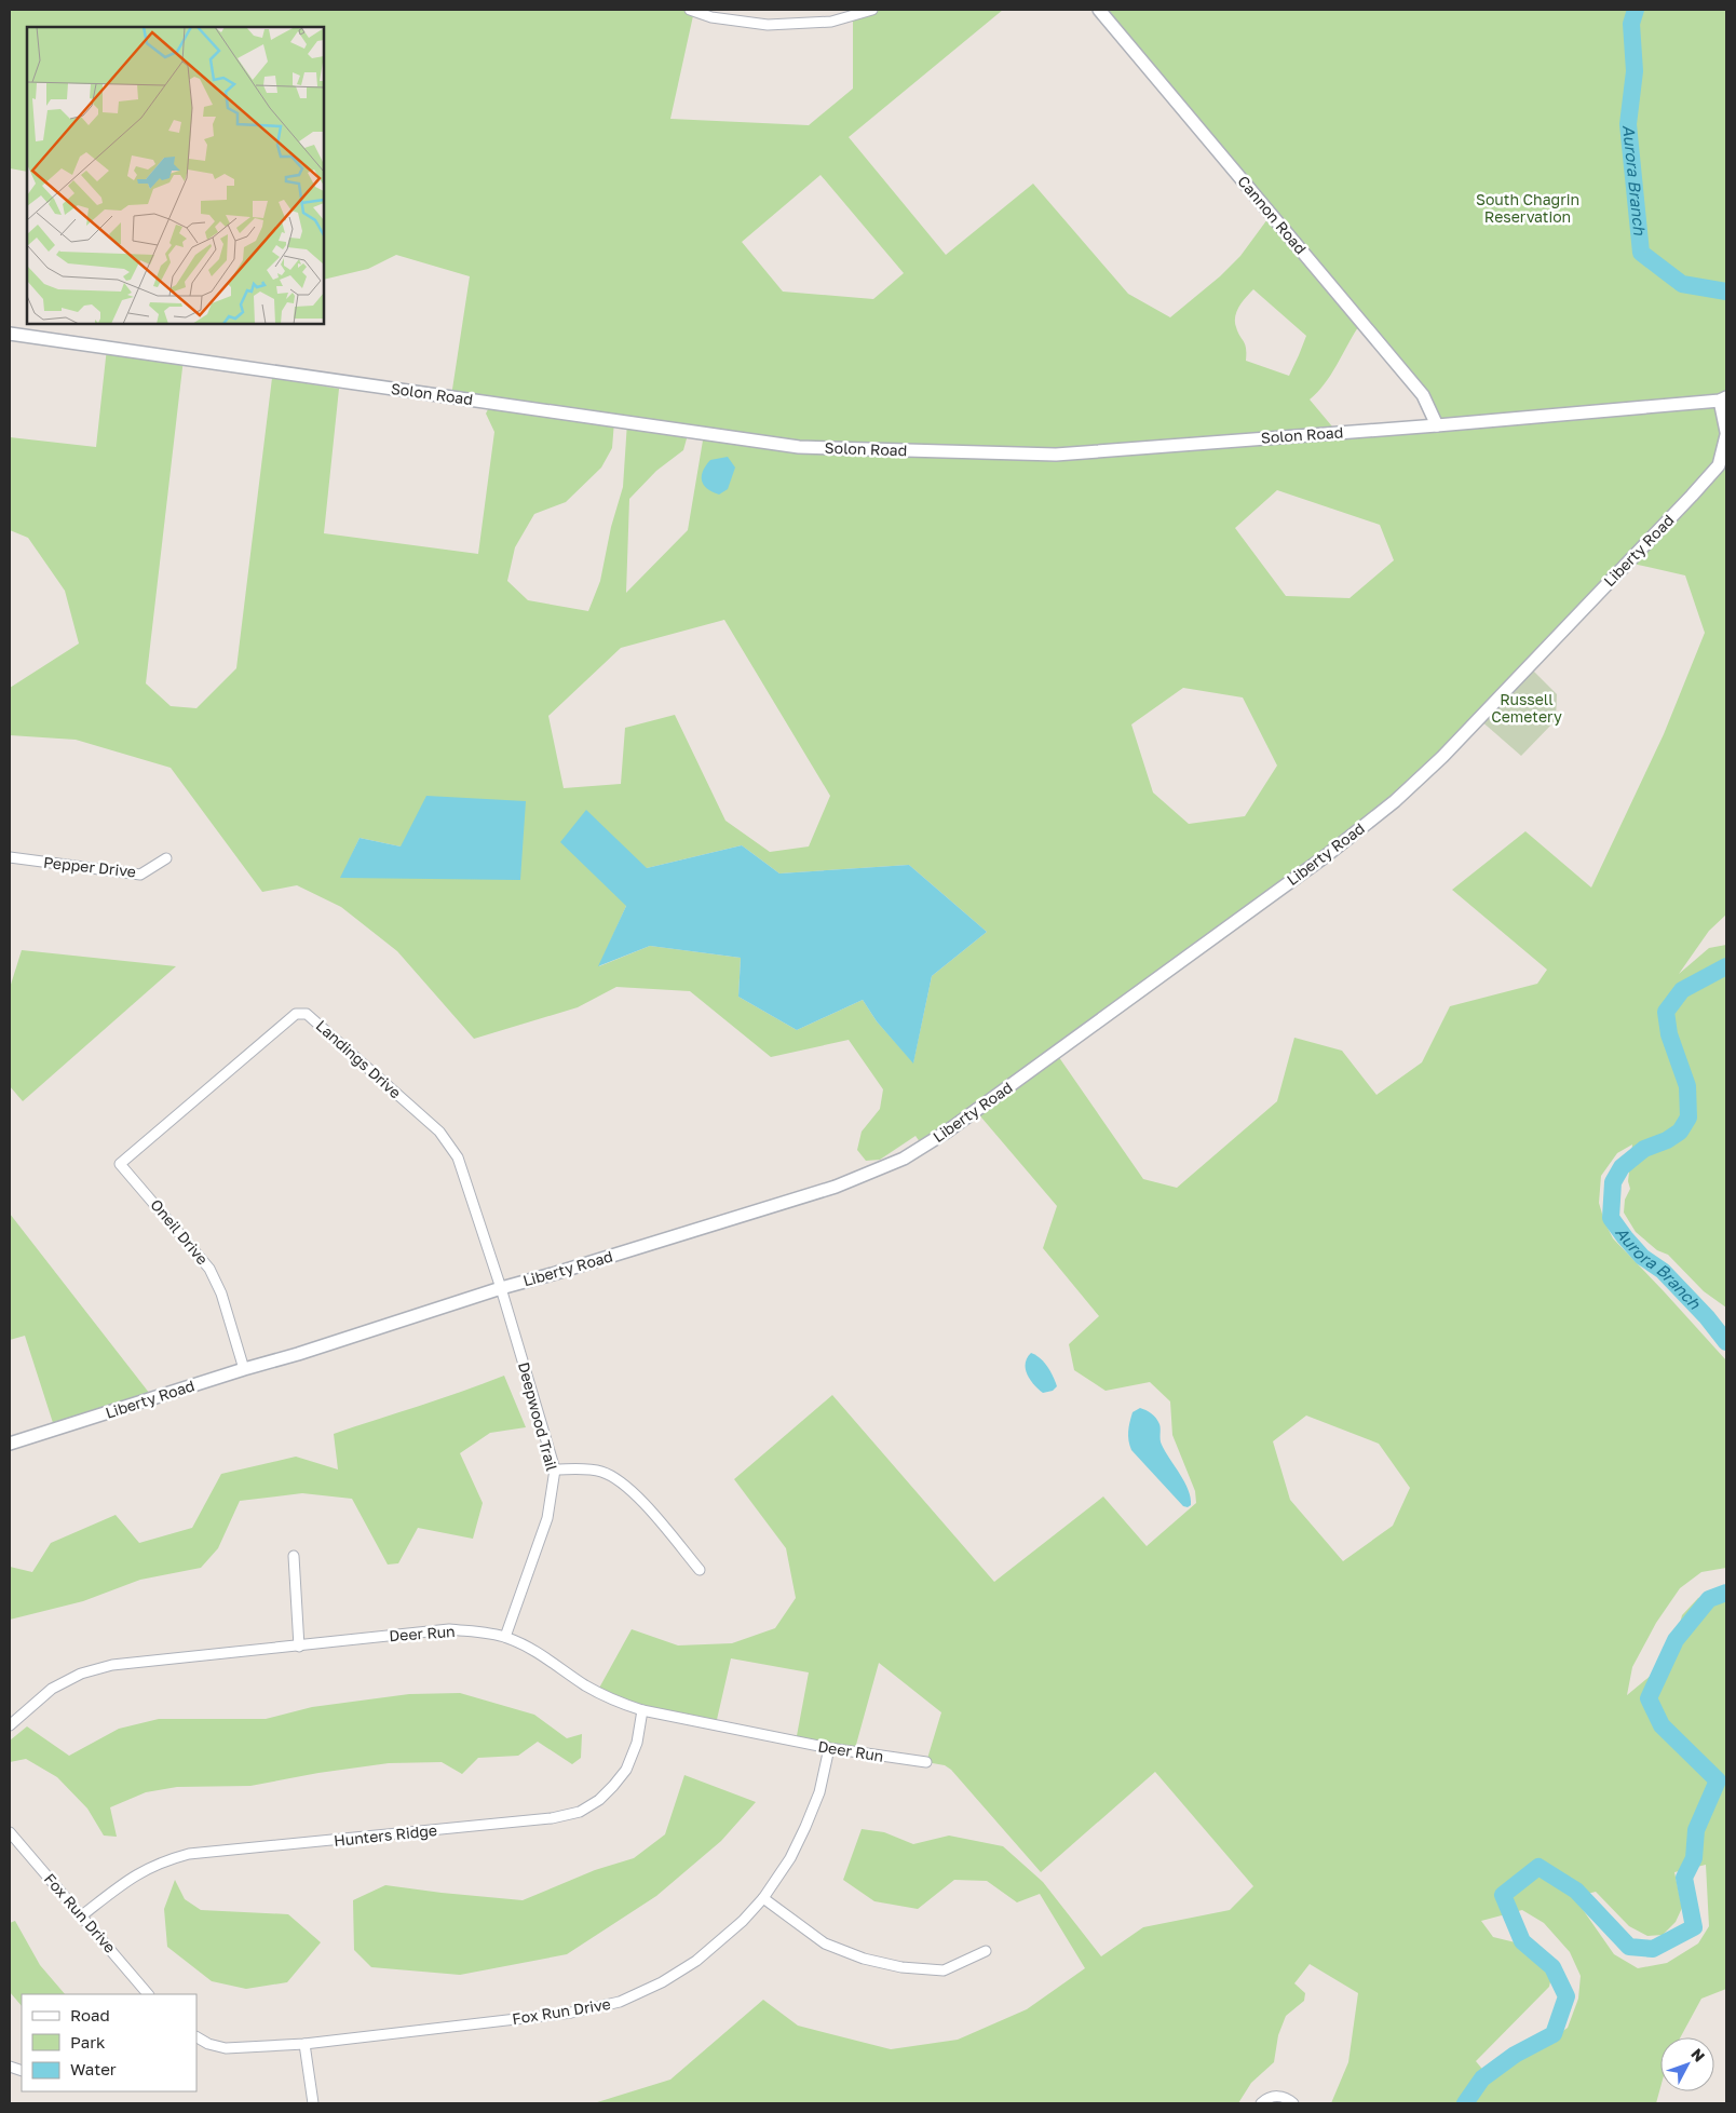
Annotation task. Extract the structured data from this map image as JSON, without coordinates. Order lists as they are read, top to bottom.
{
  "streets": {
    "street": [
      "Cannon Road",
      "Solon Road",
      "Liberty Road",
      "Pepper Drive",
      "Landings Drive",
      "Oneil Drive",
      "Deepwood Trail",
      "Deer Run",
      "Hunters Ridge",
      "Fox Run Drive"
    ]
  },
  "crossings": [
    ["Cannon Road", "Solon Road"],
    ["Solon Road", "Liberty Road"],
    ["Liberty Road", "Landings Drive"],
    ["Liberty Road", "Oneil Drive"],
    ["Liberty Road", "Deepwood Trail"],
    ["Landings Drive", "Oneil Drive"],
    ["Landings Drive", "Deepwood Trail"],
    ["Deepwood Trail", "Deer Run"],
    ["Deer Run", "Hunters Ridge"],
    ["Deer Run", "Fox Run Drive"],
    ["Hunters Ridge", "Fox Run Drive"]
  ],
  "water": ["Aurora Branch"],
  "parks": ["South Chagrin Reservation", "Russell Cemetery"],
  "legend": ["Road", "Park", "Water"],
  "north": "top right"
}
